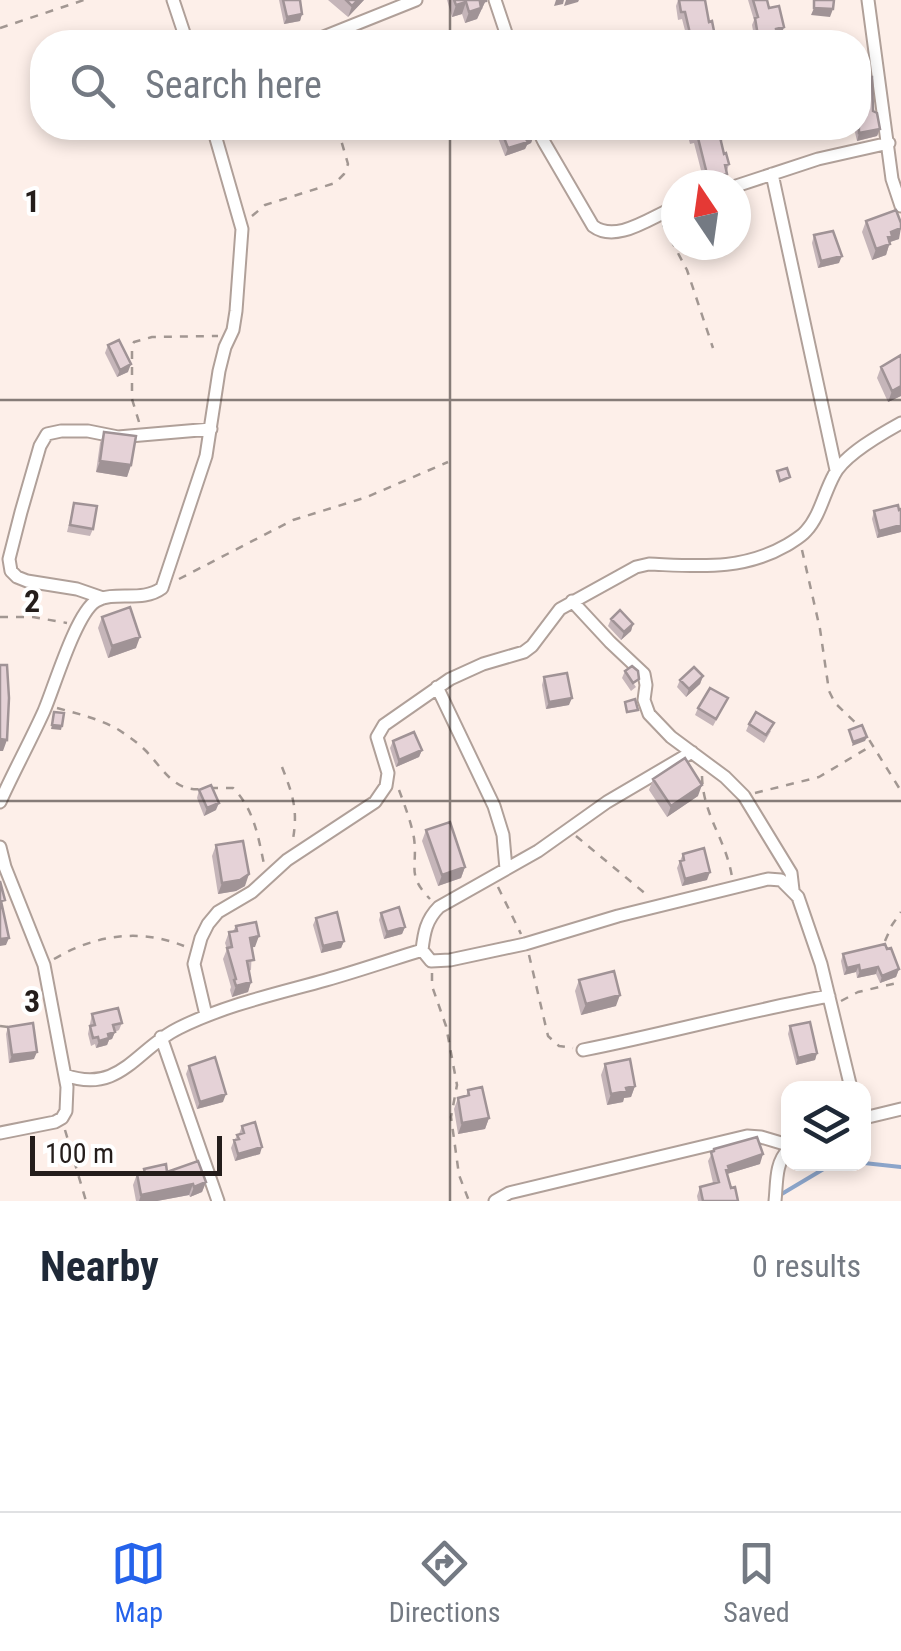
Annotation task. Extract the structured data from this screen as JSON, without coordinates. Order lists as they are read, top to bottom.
{
  "scale_bar": "100 m",
  "north": "top",
  "page": {
    "search": "Search here",
    "scale": "100 m",
    "heading": ["Nearby", "0 results"],
    "nav": ["Map", "Directions", "Saved"]
  },
  "grid": {
    "rows": ["1", "2", "3"]
  }
}
